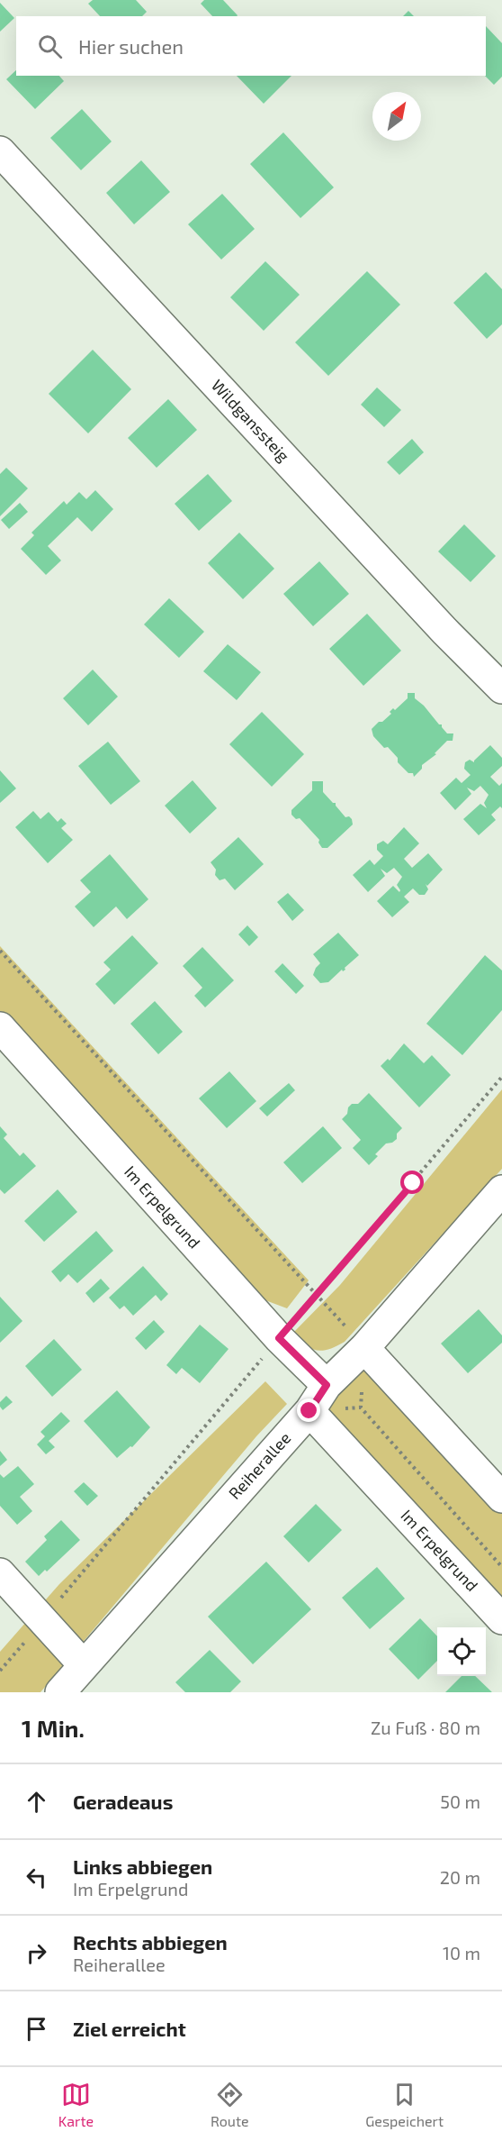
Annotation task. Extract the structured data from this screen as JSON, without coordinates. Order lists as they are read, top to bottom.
{
  "streets": {
    "street": ["Wildganssteig", "Im Erpelgrund", "Reiherallee"]
  },
  "crossings": [
    ["Im Erpelgrund", "Reiherallee"]
  ],
  "north": "top right",
  "page": {
    "search": "Hier suchen",
    "heading": ["1 Min.", "Zu Fuß · 80 m"],
    "list": [
      ["Geradeaus", "50 m"],
      ["Links abbiegen", "Im Erpelgrund", "20 m"],
      ["Rechts abbiegen", "Reiherallee", "10 m"],
      "Ziel erreicht"
    ],
    "nav": ["Karte", "Route", "Gespeichert"]
  }
}
